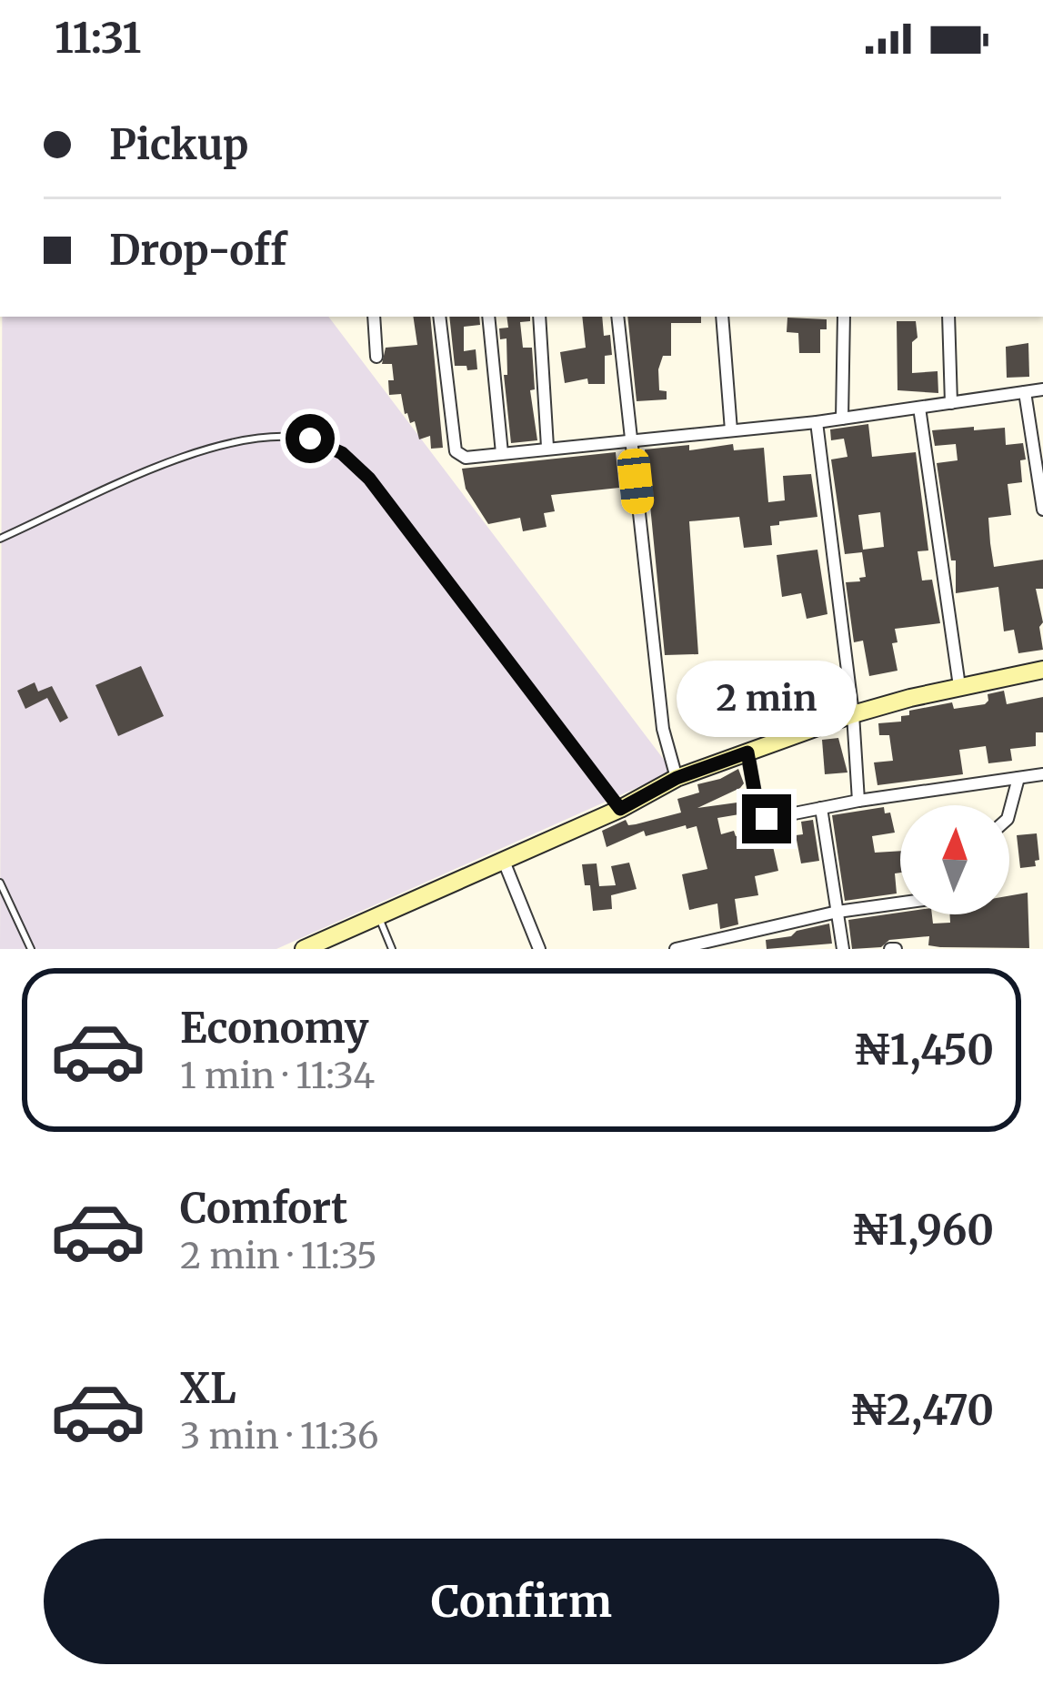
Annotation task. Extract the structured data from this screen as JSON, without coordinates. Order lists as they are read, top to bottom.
{
  "north": "top",
  "page": {
    "status": "11:31",
    "banner": ["Pickup", "Drop-off"],
    "bubble": "2 min",
    "list": [
      {
        "name": "Economy",
        "note": "1 min · 11:34",
        "value": "₦1,450"
      },
      {
        "name": "Comfort",
        "note": "2 min · 11:35",
        "value": "₦1,960"
      },
      {
        "name": "XL",
        "note": "3 min · 11:36",
        "value": "₦2,470"
      }
    ],
    "buttons": "Confirm"
  }
}
